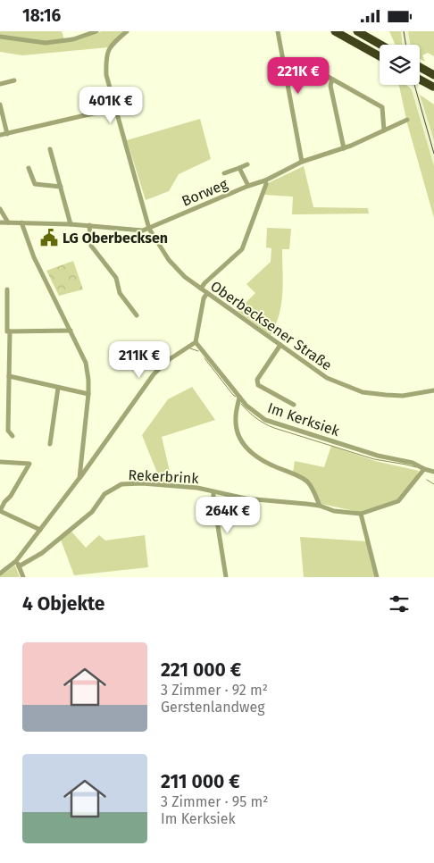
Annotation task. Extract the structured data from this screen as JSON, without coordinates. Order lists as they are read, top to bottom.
{
  "streets": {
    "street": [
      "Borweg",
      "Oberbecksener Straße",
      "Im Kerksiek",
      "Rekerbrink"
    ]
  },
  "crossings": [
    ["Borweg", "Oberbecksener Straße"],
    ["Im Kerksiek", "Rekerbrink"]
  ],
  "places": {
    "public building": ["LG Oberbecksen"]
  },
  "page": {
    "status": "18:16",
    "price": [
      "221K €",
      "401K €",
      "211K €",
      "264K €"
    ],
    "heading": "4 Objekte",
    "list": [
      {
        "name": "221 000 €",
        "note": "3 Zimmer · 92 m² · Gerstenlandweg"
      },
      {
        "name": "211 000 €",
        "note": "3 Zimmer · 95 m² · Im Kerksiek"
      }
    ]
  }
}
